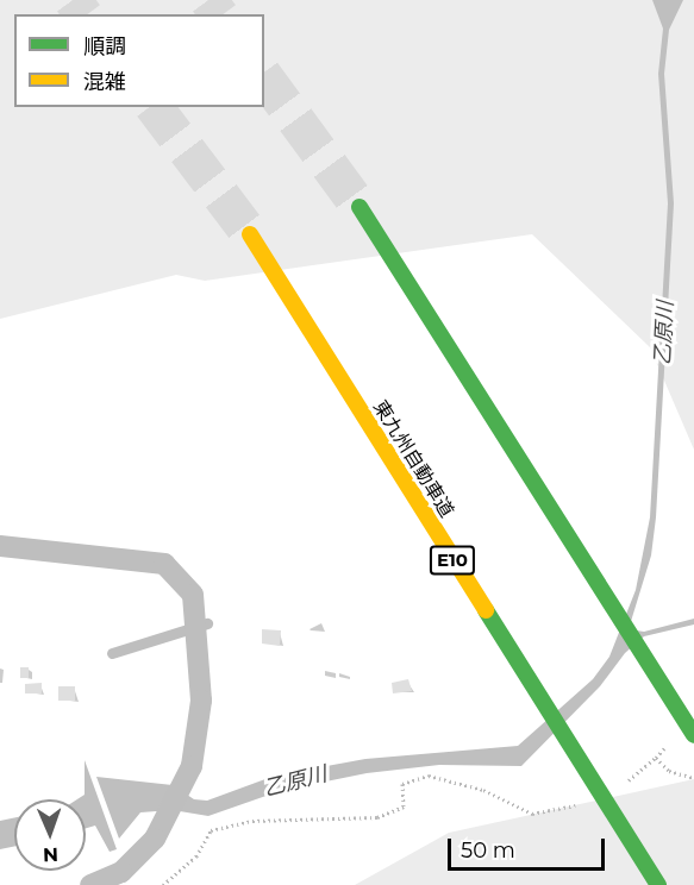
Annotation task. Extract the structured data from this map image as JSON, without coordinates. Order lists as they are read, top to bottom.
{
  "streets": {
    "highway": ["東九州自動車道", "E10"]
  },
  "water": ["乙原川"],
  "legend": ["順調", "混雑"],
  "scale_bar": "50 m",
  "north": "bottom"
}
